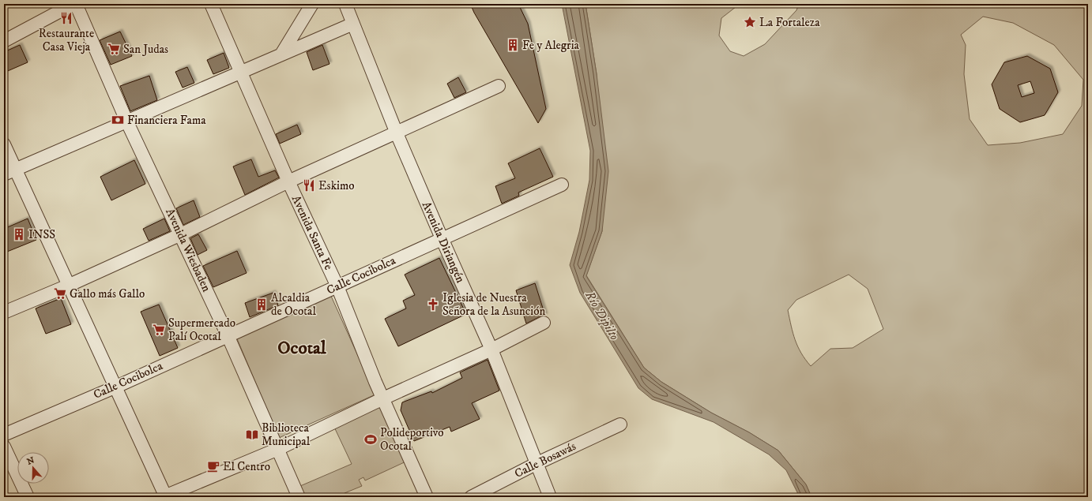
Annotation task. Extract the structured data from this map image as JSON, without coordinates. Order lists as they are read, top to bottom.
{
  "streets": {
    "street": [
      "Avenida Santa Fe",
      "Avenida Diriangén",
      "Avenida Wiesbaden",
      "Calle Cocibolca",
      "Calle Bosawás"
    ]
  },
  "crossings": [
    ["Avenida Santa Fe", "Calle Cocibolca"],
    ["Avenida Diriangén", "Calle Cocibolca"],
    ["Avenida Diriangén", "Calle Bosawás"],
    ["Avenida Wiesbaden", "Calle Cocibolca"]
  ],
  "districts": ["Ocotal"],
  "water": ["Río Dipilto"],
  "places": {
    "restaurant": ["Restaurante Casa Vieja", "Eskimo"],
    "place": ["La Fortaleza"],
    "building": ["Fe y Alegria", "INSS", "Alcaldia de Ocotal"],
    "supermarket": ["San Judas", "Gallo más Gallo", "Supermercado Palí Ocotal"],
    "bank": ["Financiera Fama"],
    "church": ["Iglesia de Nuestra Señora de la Asunción"],
    "library": ["Biblioteca Municipal"],
    "sports": ["Polideportivo Ocotal"],
    "cafe": ["El Centro"]
  },
  "north": "top"
}
